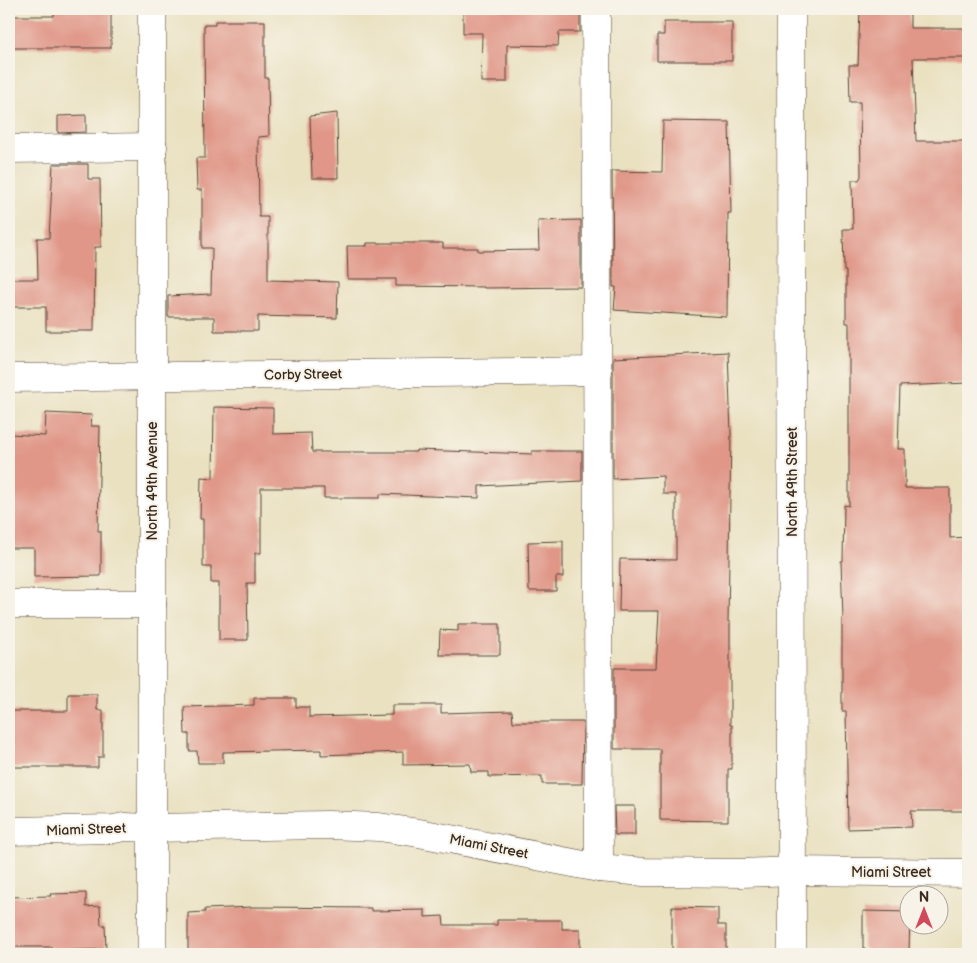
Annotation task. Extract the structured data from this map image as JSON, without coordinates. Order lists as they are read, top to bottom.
{
  "streets": {
    "street": [
      "Corby Street",
      "North 49th Avenue",
      "North 49th Street",
      "Miami Street"
    ]
  },
  "crossings": [
    ["Corby Street", "North 49th Avenue"],
    ["North 49th Avenue", "Miami Street"],
    ["North 49th Street", "Miami Street"]
  ],
  "north": "top"
}
